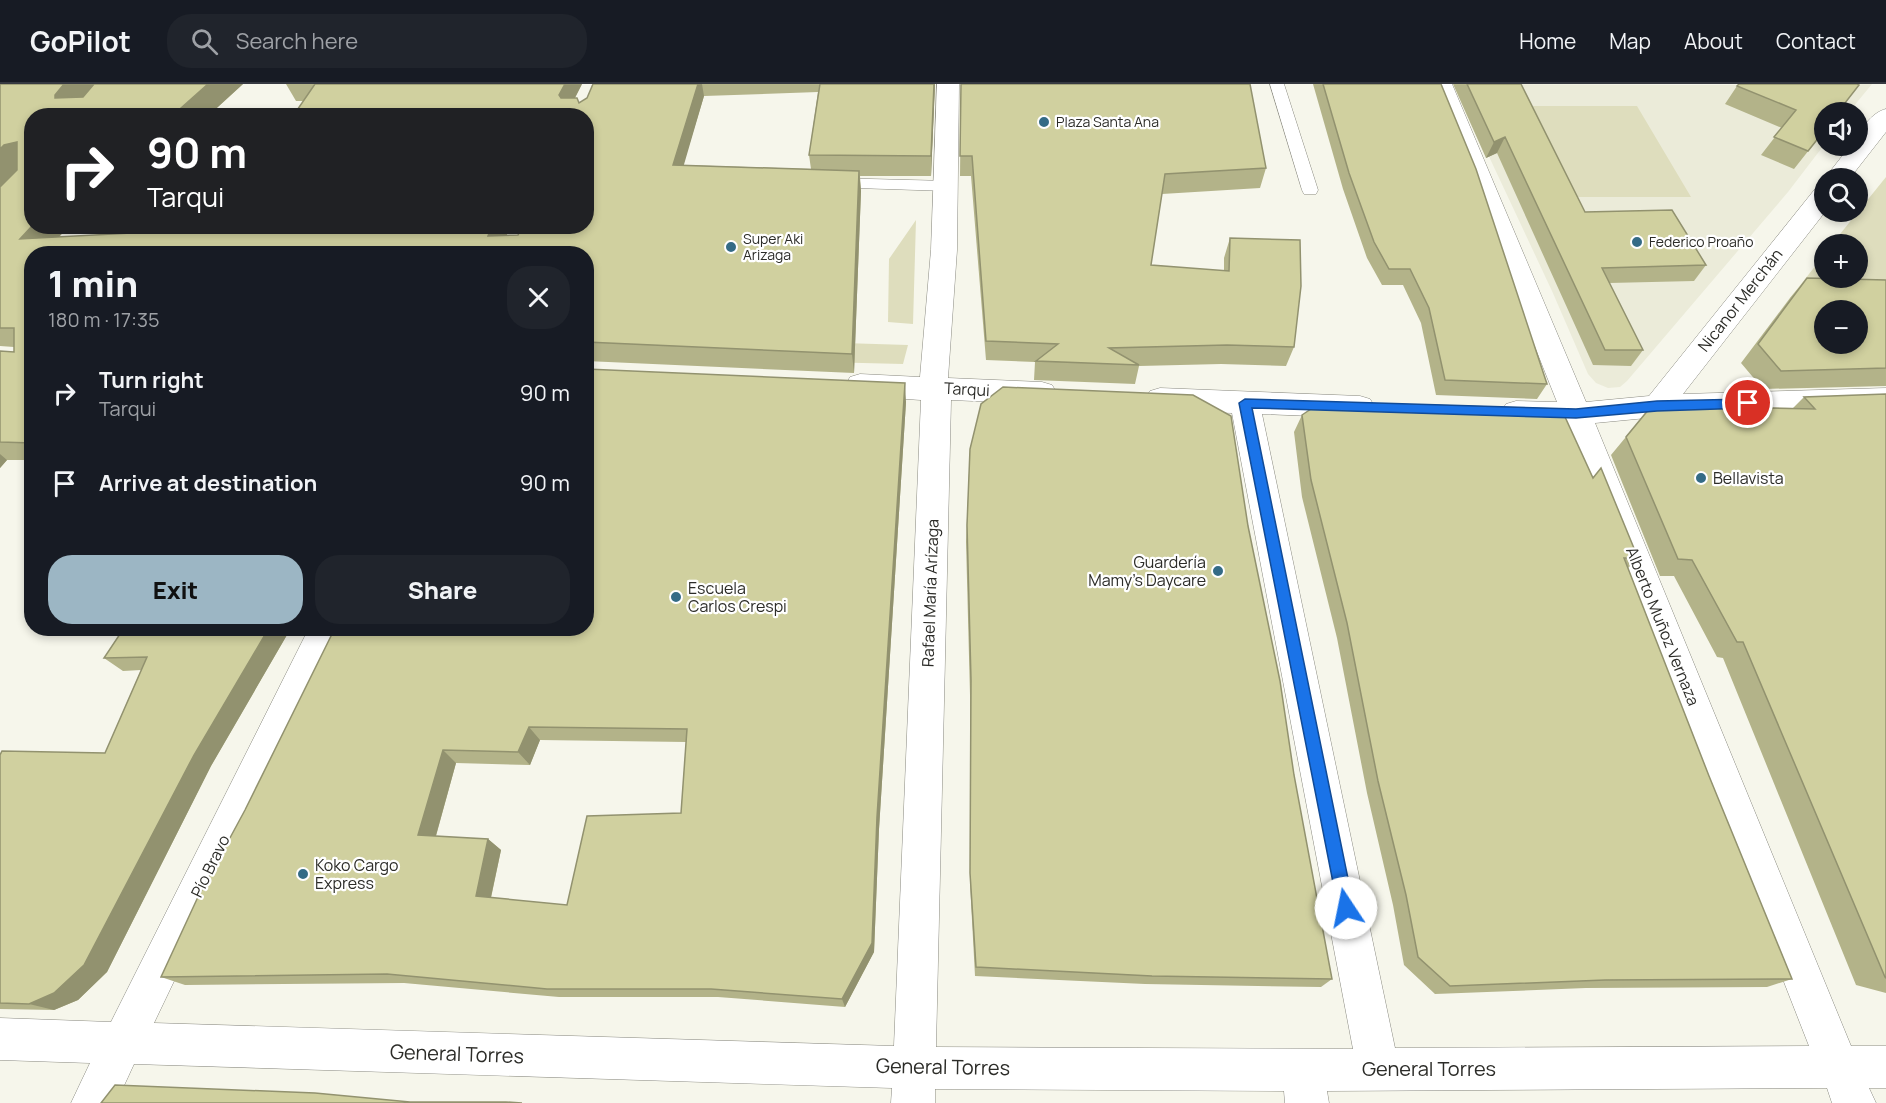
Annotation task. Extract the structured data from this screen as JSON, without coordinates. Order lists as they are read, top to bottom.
{
  "streets": {
    "street": [
      "Nicanor Merchán",
      "Tarqui",
      "Rafael María Arízaga",
      "Alberto Muñoz Vernaza",
      "Pío Bravo",
      "General Torres"
    ]
  },
  "crossings": [
    ["Tarqui", "Rafael María Arízaga"],
    ["Rafael María Arízaga", "General Torres"],
    ["Alberto Muñoz Vernaza", "General Torres"],
    ["Pío Bravo", "General Torres"]
  ],
  "places": [
    "Plaza Santa Ana",
    "Federico Proaño",
    "Super Aki Arizaga",
    "Bellavista",
    "Guardería Mamy's Daycare",
    "Escuela Carlos Crespi",
    "Koko Cargo Express"
  ],
  "page": {
    "header": "GoPilot",
    "search": "Search here",
    "nav": [
      "Home",
      "Map",
      "About",
      "Contact"
    ],
    "map_buttons": ["+", "−"],
    "turn": ["90 m", "Tarqui"],
    "heading": ["1 min", "180 m · 17:35"],
    "list": [
      {
        "name": "Turn right",
        "note": "Tarqui",
        "value": "90 m"
      },
      {
        "name": "Arrive at destination",
        "value": "90 m"
      }
    ],
    "buttons": ["Exit", "Share"]
  }
}
